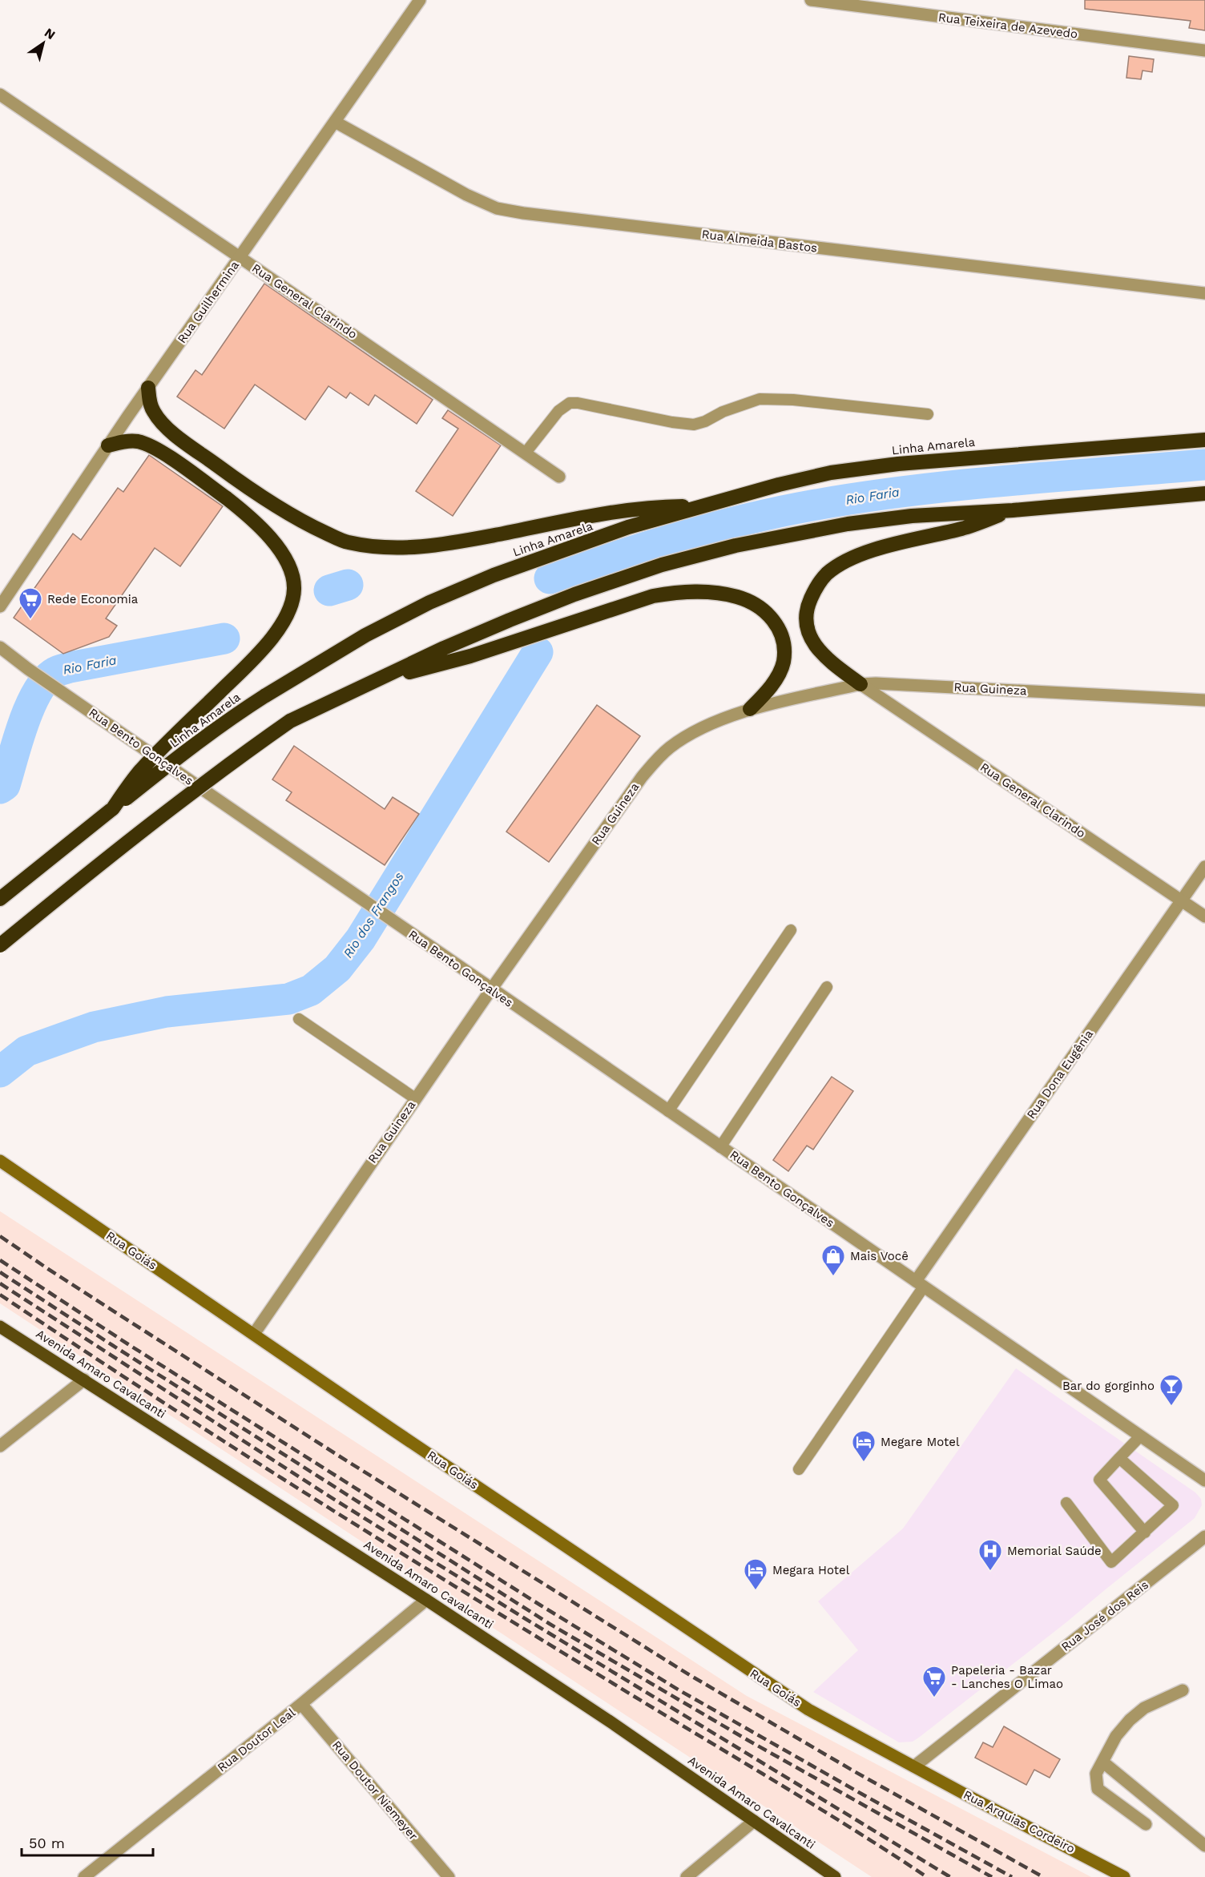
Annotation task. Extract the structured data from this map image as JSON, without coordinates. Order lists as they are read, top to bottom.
{
  "streets": {
    "highway": ["Linha Amarela"],
    "main road": ["Rua Goiás", "Avenida Amaro Cavalcanti", "Rua Arquias Cordeiro"],
    "street": [
      "Rua Teixeira de Azevedo",
      "Rua Almeida Bastos",
      "Rua General Clarindo",
      "Rua Guilhermina",
      "Rua Guineza",
      "Rua Bento Gonçalves",
      "Rua Dona Eugênia",
      "Rua José dos Reis",
      "Rua Doutor Leal",
      "Rua Doutor Niemeyer"
    ]
  },
  "crossings": [
    ["Rua Almeida Bastos", "Rua Guilhermina"],
    ["Rua General Clarindo", "Rua Guilhermina"],
    ["Rua General Clarindo", "Rua Guineza"],
    ["Rua General Clarindo", "Rua Dona Eugênia"],
    ["Rua Guineza", "Rua Bento Gonçalves"],
    ["Rua Guineza", "Rua Goiás"],
    ["Rua Bento Gonçalves", "Rua Dona Eugênia"],
    ["Rua Goiás", "Rua José dos Reis"],
    ["Rua Goiás", "Rua Arquias Cordeiro"],
    ["Avenida Amaro Cavalcanti", "Rua Doutor Leal"],
    ["Rua José dos Reis", "Rua Arquias Cordeiro"],
    ["Rua Doutor Leal", "Rua Doutor Niemeyer"]
  ],
  "water": ["Rio Faria", "Rio dos Frangos"],
  "places": {
    "supermarket": ["Rede Economia", "Papeleria - Bazar - Lanches O Limao"],
    "shop": ["Mais Você"],
    "bar": ["Bar do gorginho"],
    "hotel": ["Megare Motel", "Megara Hotel"],
    "hospital": ["Memorial Saúde"]
  },
  "scale_bar": "50 m",
  "north": "top right"
}
